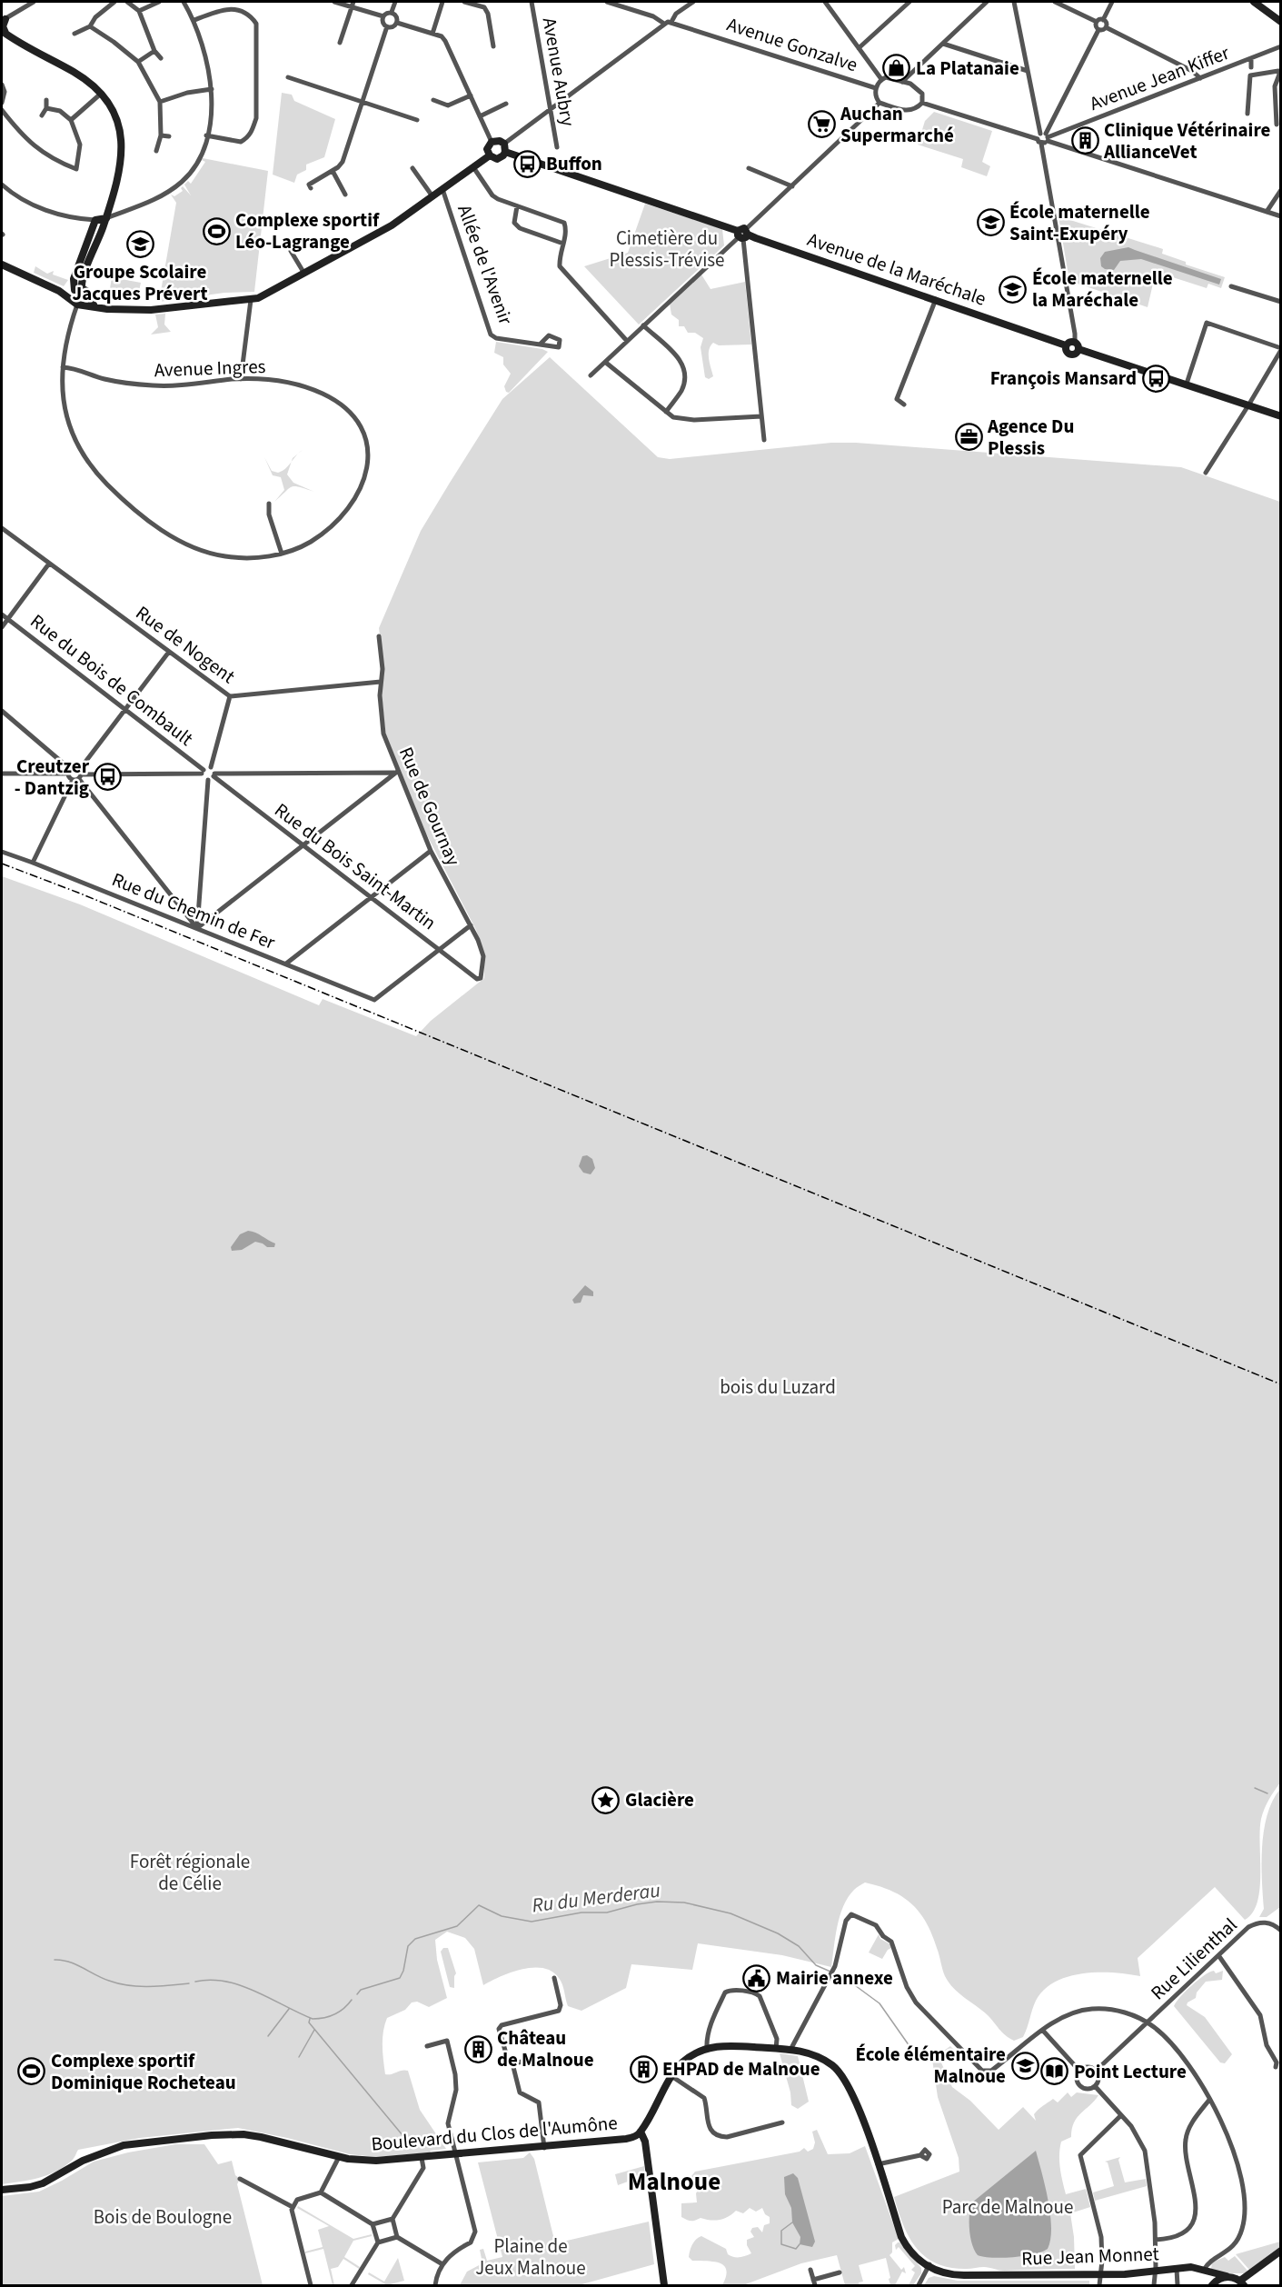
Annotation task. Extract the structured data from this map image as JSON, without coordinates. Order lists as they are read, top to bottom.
{
  "streets": {
    "street": [
      "Avenue Gonzalve",
      "Avenue Aubry",
      "Avenue Jean Kiffer",
      "Allée de l'Avenir",
      "Avenue de la Maréchale",
      "Avenue Ingres",
      "Rue de Nogent",
      "Rue du Bois de Combault",
      "Rue de Gournay",
      "Rue du Bois Saint-Martin",
      "Rue du Chemin de Fer",
      "Rue Lilienthal",
      "Boulevard du Clos de l'Aumône",
      "Rue Jean Monnet"
    ]
  },
  "crossings": [
    ["Rue de Nogent", "Rue de Gournay"],
    ["Rue de Gournay", "Rue du Bois Saint-Martin"],
    ["Rue du Bois Saint-Martin", "Rue du Chemin de Fer"]
  ],
  "districts": ["Malnoue"],
  "water": ["Ru du Merderau"],
  "parks": [
    "Cimetière du Plessis-Trévise",
    "bois du Luzard",
    "Forêt régionale de Célie",
    "Parc de Malnoue",
    "Bois de Boulogne",
    "Plaine de Jeux Malnoue"
  ],
  "places": {
    "shop": ["La Platanaie"],
    "supermarket": ["Auchan Supermarché"],
    "building": ["Clinique Vétérinaire AllianceVet", "Château de Malnoue", "EHPAD de Malnoue"],
    "bus stop": ["Buffon", "François Mansard", "Creutzer - Dantzig"],
    "school or university": [
      "École maternelle Saint-Exupéry",
      "Groupe Scolaire Jacques Prévert",
      "École maternelle la Maréchale",
      "École élémentaire Malnoue"
    ],
    "sports": ["Complexe sportif Léo-Lagrange", "Complexe sportif Dominique Rocheteau"],
    "office": ["Agence Du Plessis"],
    "place": ["Glacière"],
    "public building": ["Mairie annexe"],
    "library": ["Point Lecture"]
  }
}
